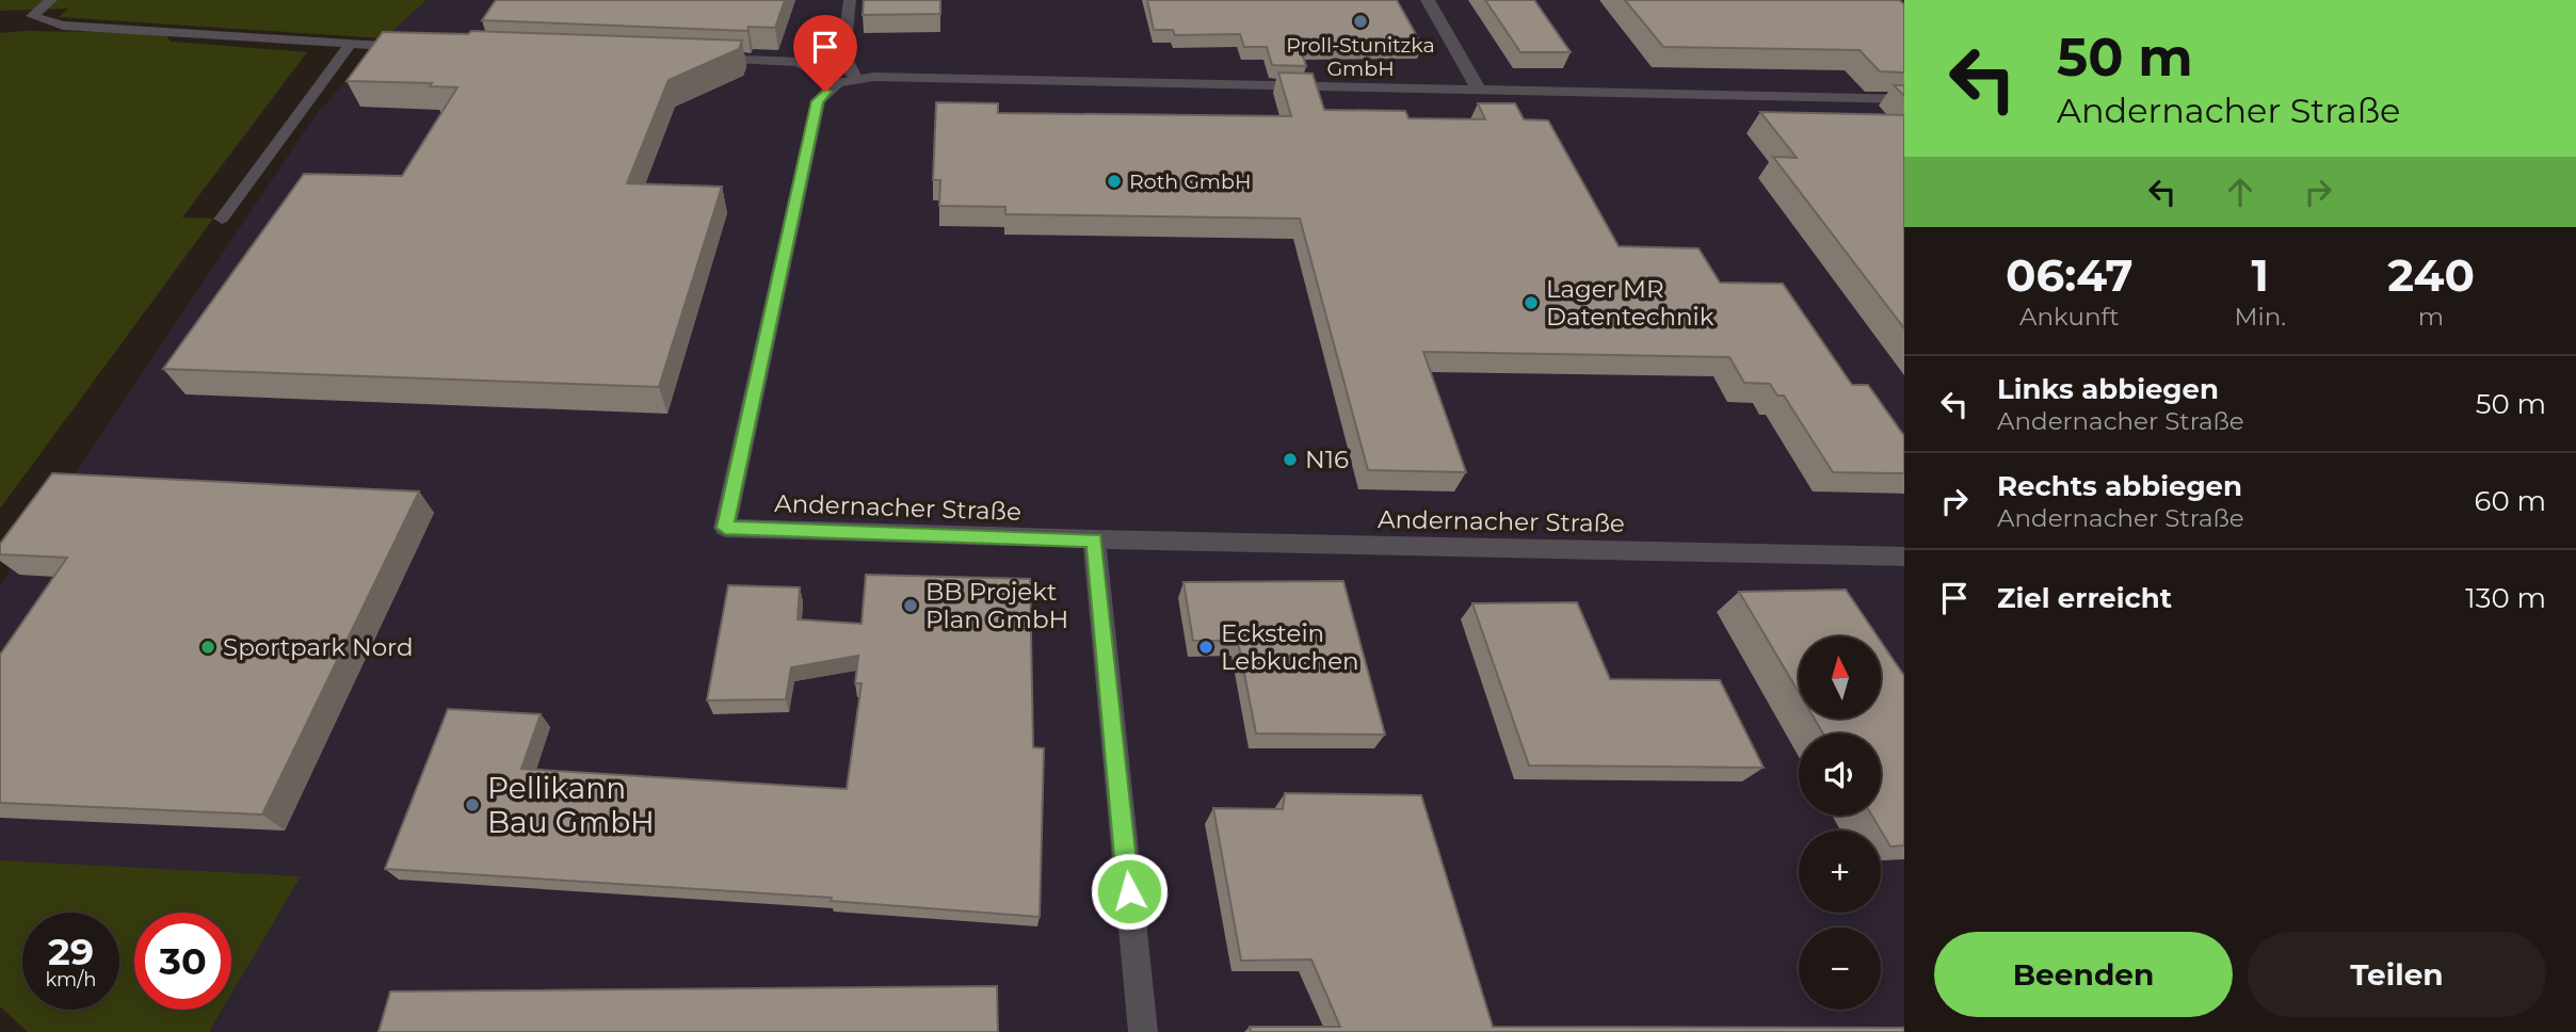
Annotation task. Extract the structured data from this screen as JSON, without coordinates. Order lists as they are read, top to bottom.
{
  "streets": {
    "street": ["Andernacher Straße"]
  },
  "places": [
    "Proll-Stunitzka GmbH",
    "Roth GmbH",
    "Lager MR Datentechnik",
    "N16",
    "BB Projekt Plan GmbH",
    "Sportpark Nord",
    "Eckstein Lebkuchen",
    "Pellikann Bau GmbH"
  ],
  "north": "top",
  "page": {
    "turn": ["50 m", "Andernacher Straße"],
    "eta": [
      "06:47",
      "Ankunft",
      "1",
      "Min.",
      "240",
      "m"
    ],
    "list": [
      {
        "name": "Links abbiegen",
        "note": "Andernacher Straße",
        "value": "50 m"
      },
      {
        "name": "Rechts abbiegen",
        "note": "Andernacher Straße",
        "value": "60 m"
      },
      {
        "name": "Ziel erreicht",
        "value": "130 m"
      }
    ],
    "map_buttons": ["+", "−"],
    "speed": "29 km/h",
    "limit": "30",
    "buttons": ["Beenden", "Teilen"]
  }
}
